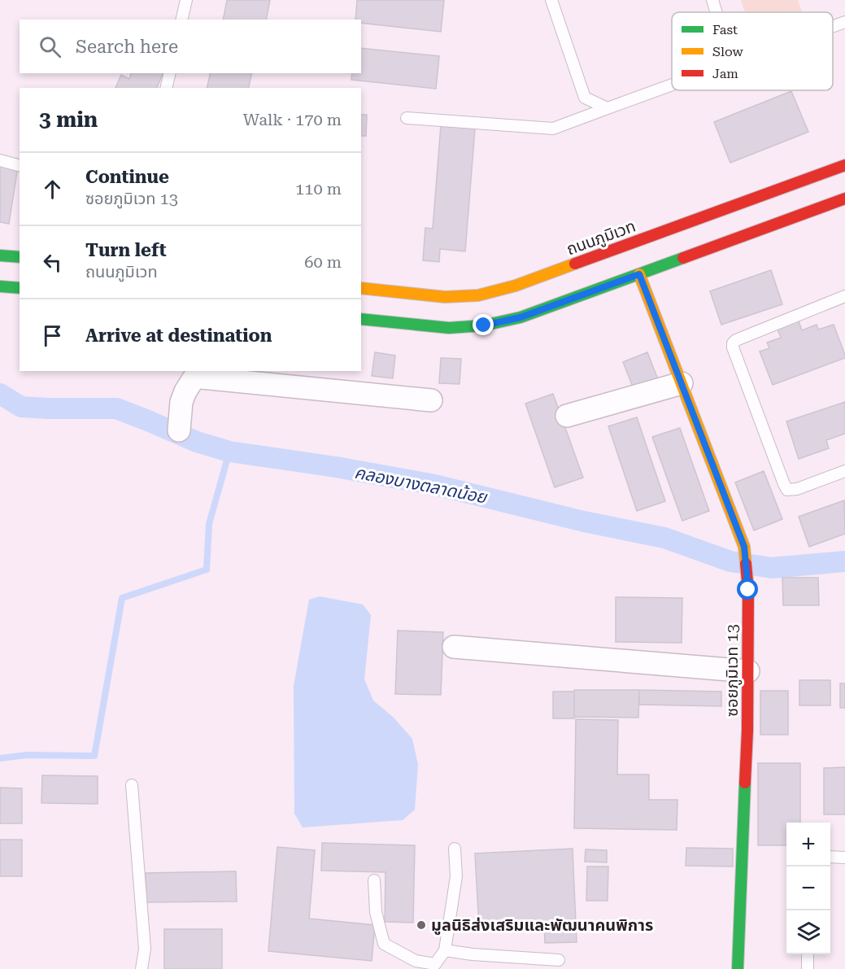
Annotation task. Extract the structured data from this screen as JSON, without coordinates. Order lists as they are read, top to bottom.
{
  "streets": {
    "street": ["ถนนภูมิเวท", "ซอยภูมิเวท 13"]
  },
  "water": ["คลองบางตลาดน้อย"],
  "places": ["มูลนิธิส่งเสริมและพัฒนาคนพิการ"],
  "legend": ["Fast", "Slow", "Jam"],
  "page": {
    "search": "Search here",
    "heading": ["3 min", "Walk · 170 m"],
    "list": [
      ["Continue", "ซอยภูมิเวท 13", "110 m"],
      ["Turn left", "ถนนภูมิเวท", "60 m"],
      "Arrive at destination"
    ],
    "map_buttons": ["+", "−"]
  }
}
